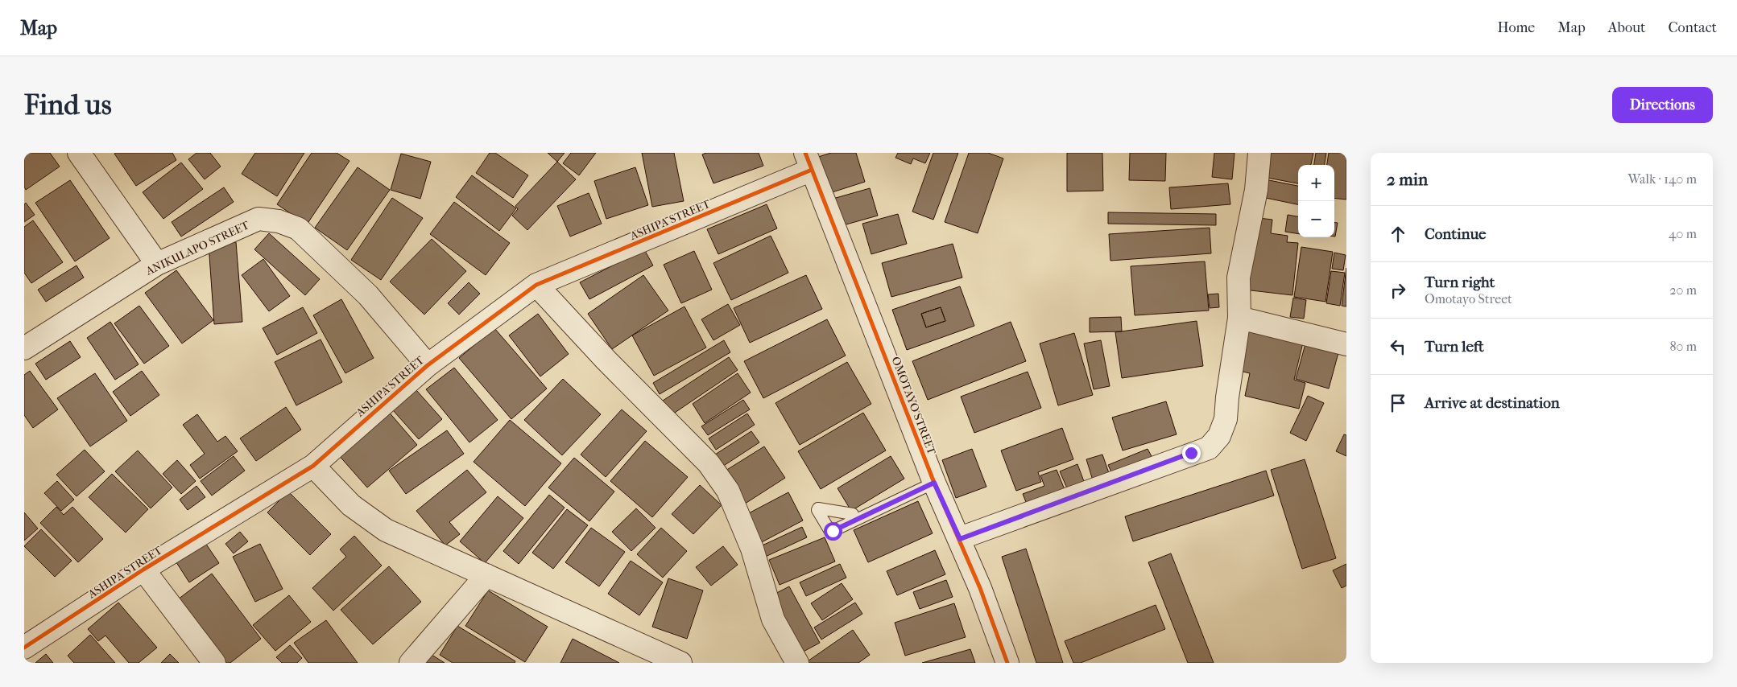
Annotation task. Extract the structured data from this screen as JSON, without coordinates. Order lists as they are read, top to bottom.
{
  "streets": {
    "street": ["ASHIPA STREET", "ANIKULAPO STREET", "OMOTAYO STREET"]
  },
  "crossings": [
    ["ASHIPA STREET", "ANIKULAPO STREET"],
    ["ASHIPA STREET", "OMOTAYO STREET"]
  ],
  "page": {
    "header": "Map",
    "nav": [
      "Home",
      "Map",
      "About",
      "Contact"
    ],
    "buttons": "Directions",
    "title": "Find us",
    "heading": ["2 min", "Walk · 140 m"],
    "map_buttons": ["+", "−"],
    "list": [
      ["Continue", "40 m"],
      ["Turn right", "Omotayo Street", "20 m"],
      ["Turn left", "80 m"],
      "Arrive at destination"
    ]
  }
}
